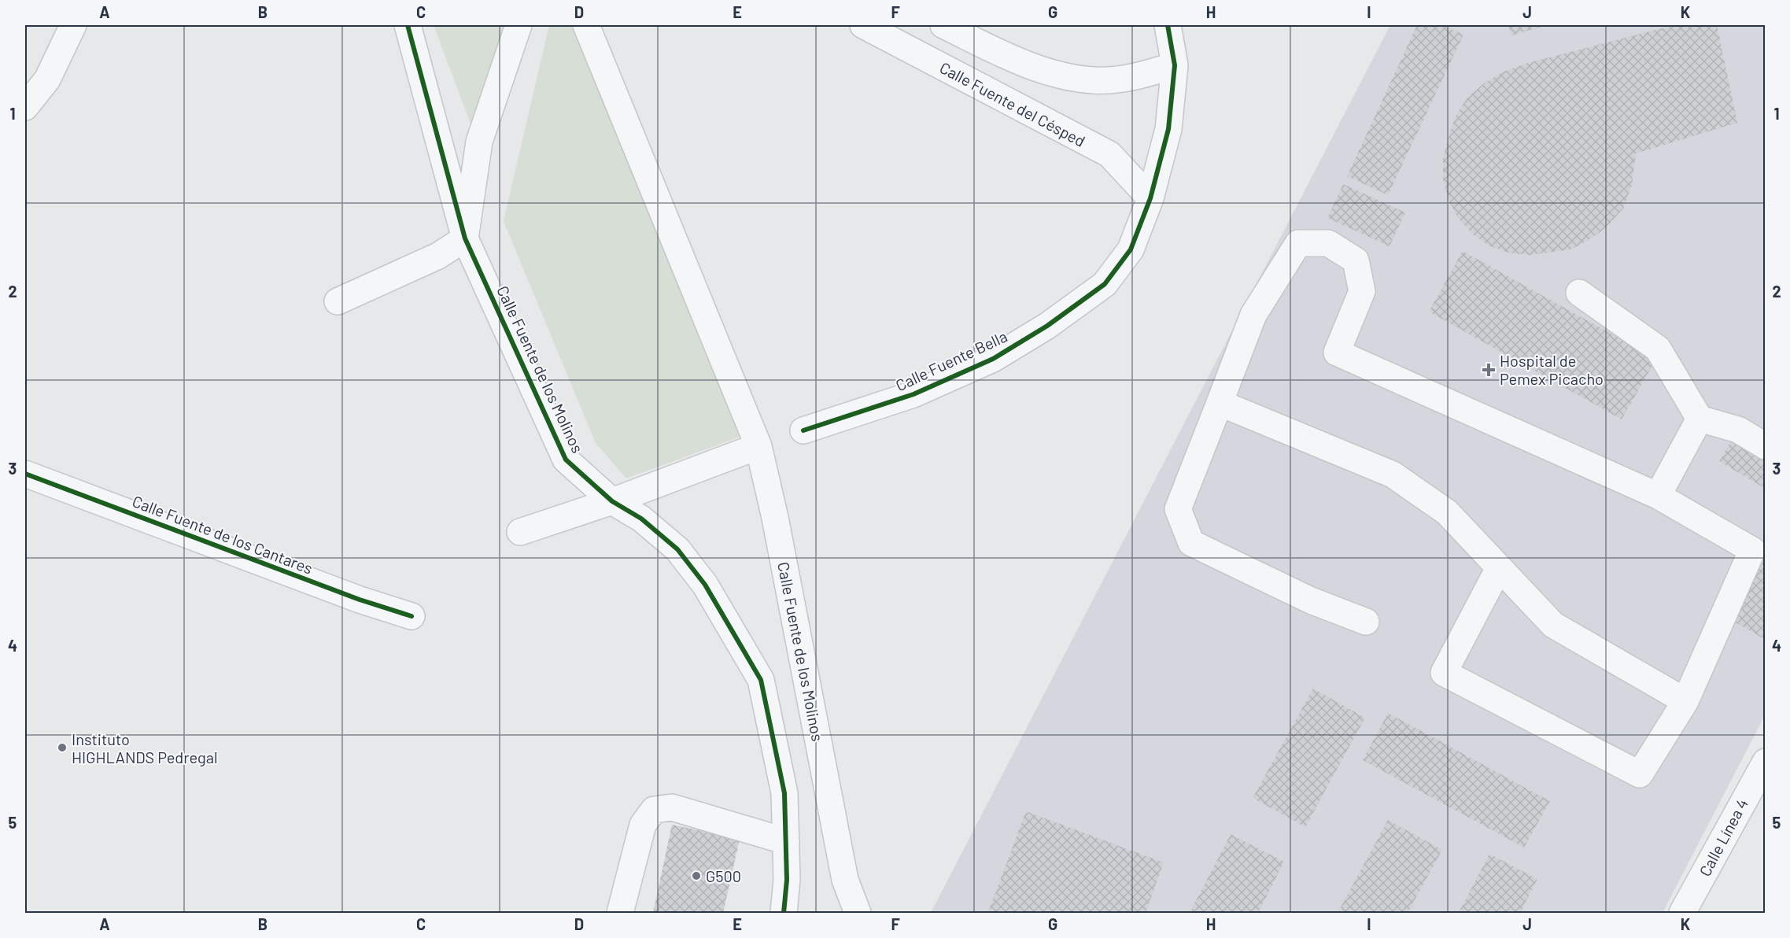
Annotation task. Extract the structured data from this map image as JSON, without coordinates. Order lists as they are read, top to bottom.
{
  "streets": {
    "street": [
      "Calle Fuente del Césped",
      "Calle Fuente Bella",
      "Calle Fuente de los Molinos",
      "Calle Fuente de los Cantares",
      "Calle Línea 4"
    ]
  },
  "crossings": [
    ["Calle Fuente del Césped", "Calle Fuente Bella"]
  ],
  "places": {
    "health": ["Hospital de Pemex Picacho"],
    "other": ["Instituto HIGHLANDS Pedregal", "G500"]
  },
  "grid": {
    "columns": [
      "A",
      "B",
      "C",
      "D",
      "E",
      "F",
      "G",
      "H",
      "I",
      "J",
      "K"
    ],
    "rows": [
      "1",
      "2",
      "3",
      "4",
      "5"
    ]
  }
}
